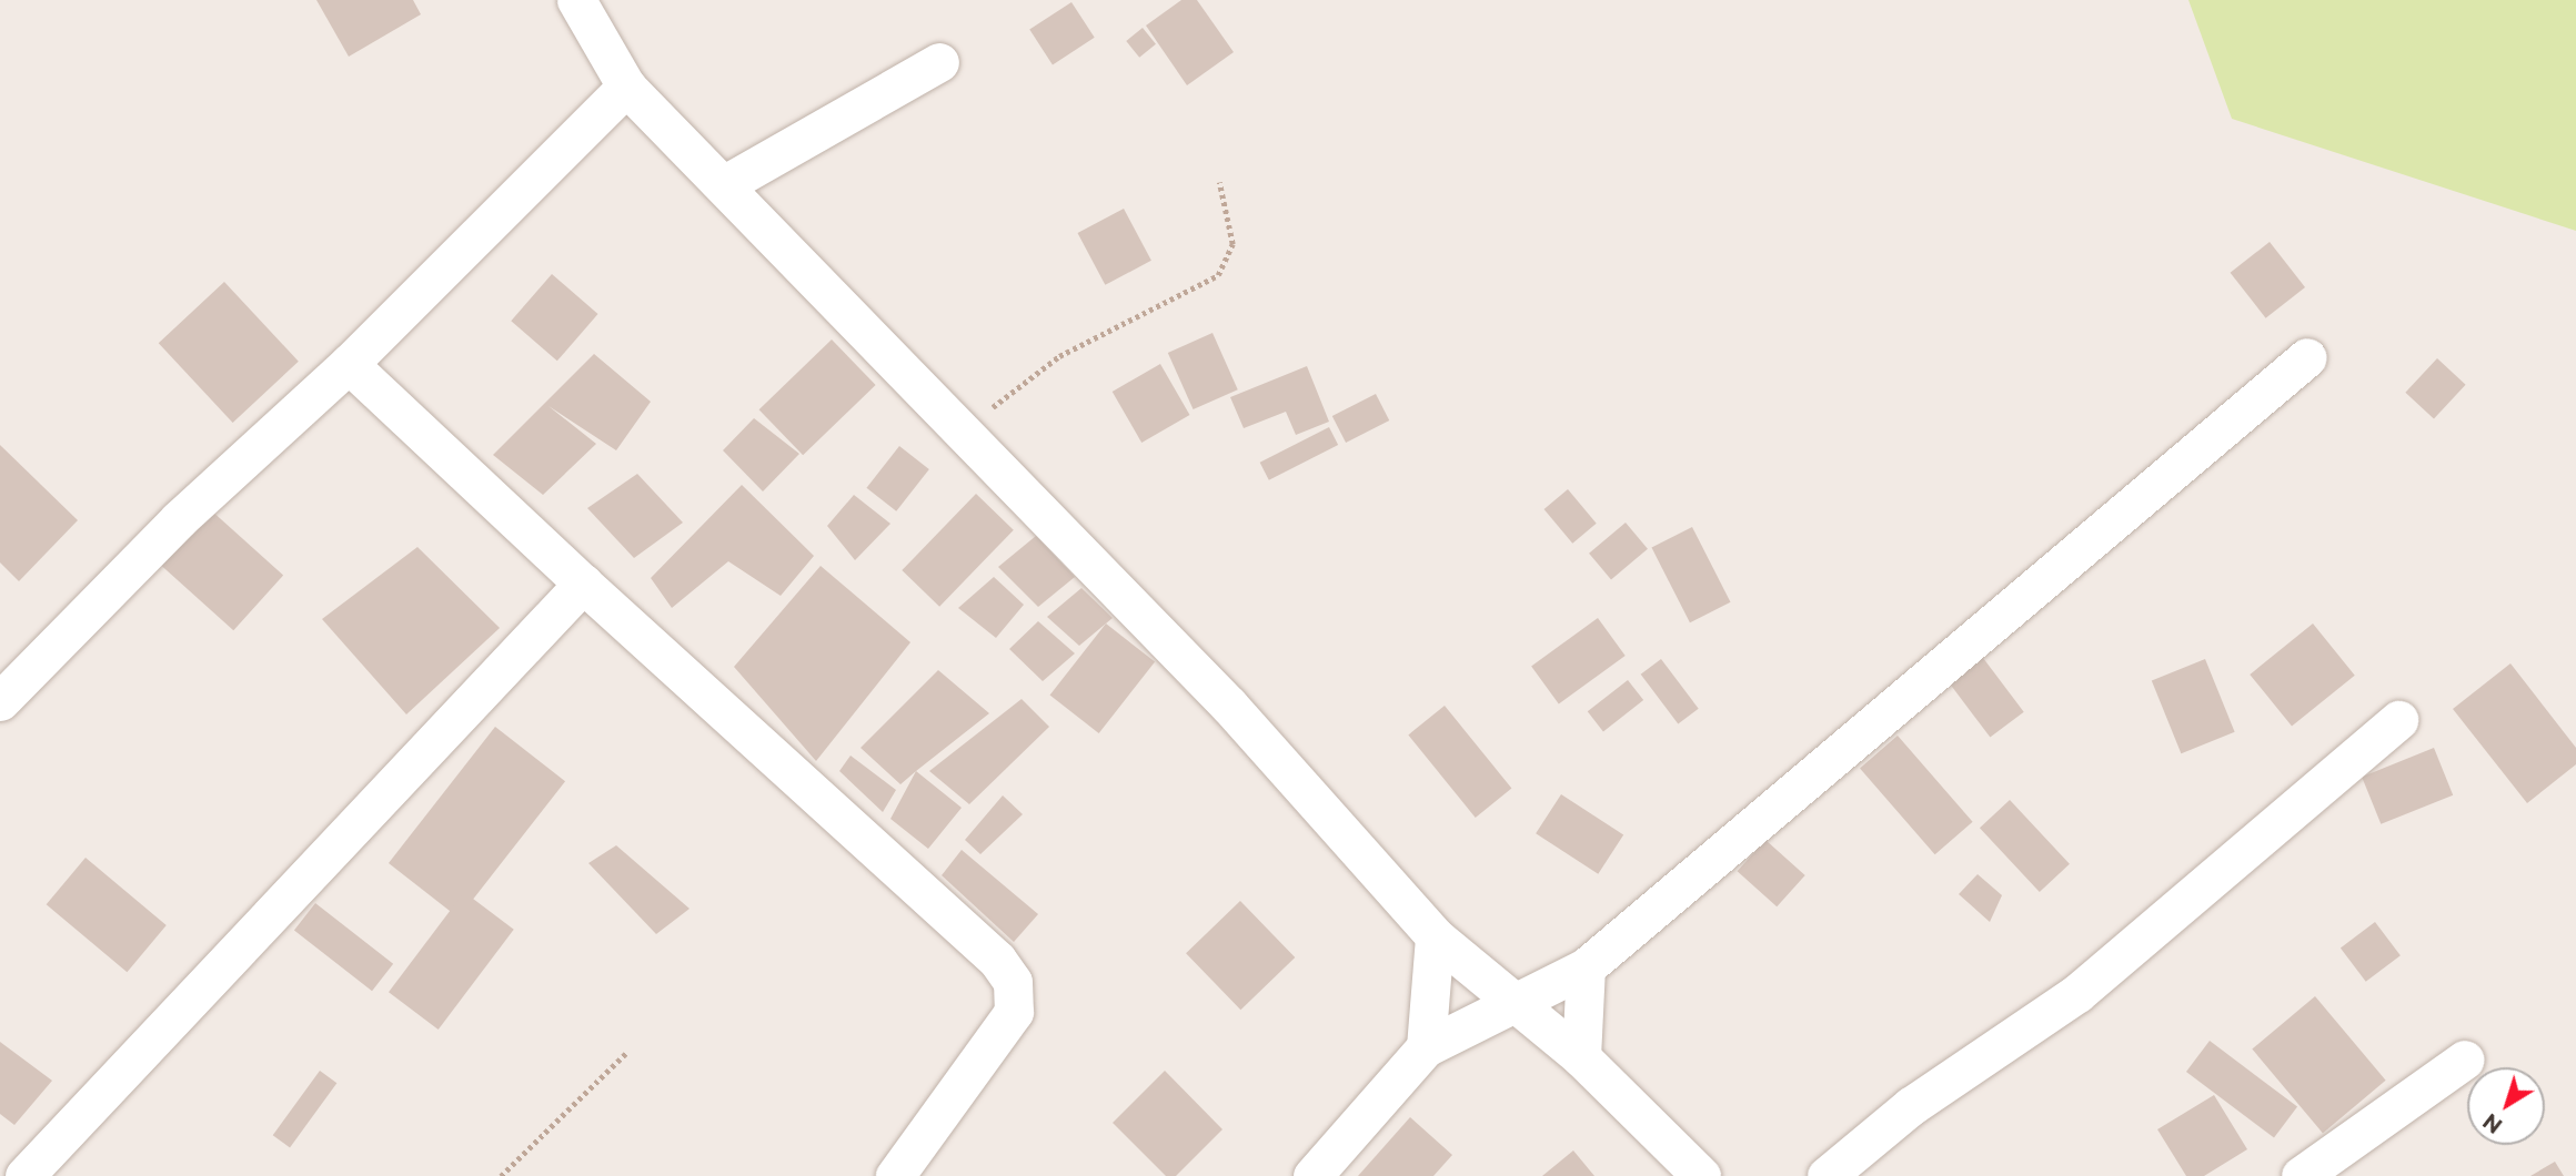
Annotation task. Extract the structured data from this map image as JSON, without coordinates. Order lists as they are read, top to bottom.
{
  "north": "bottom left"
}
